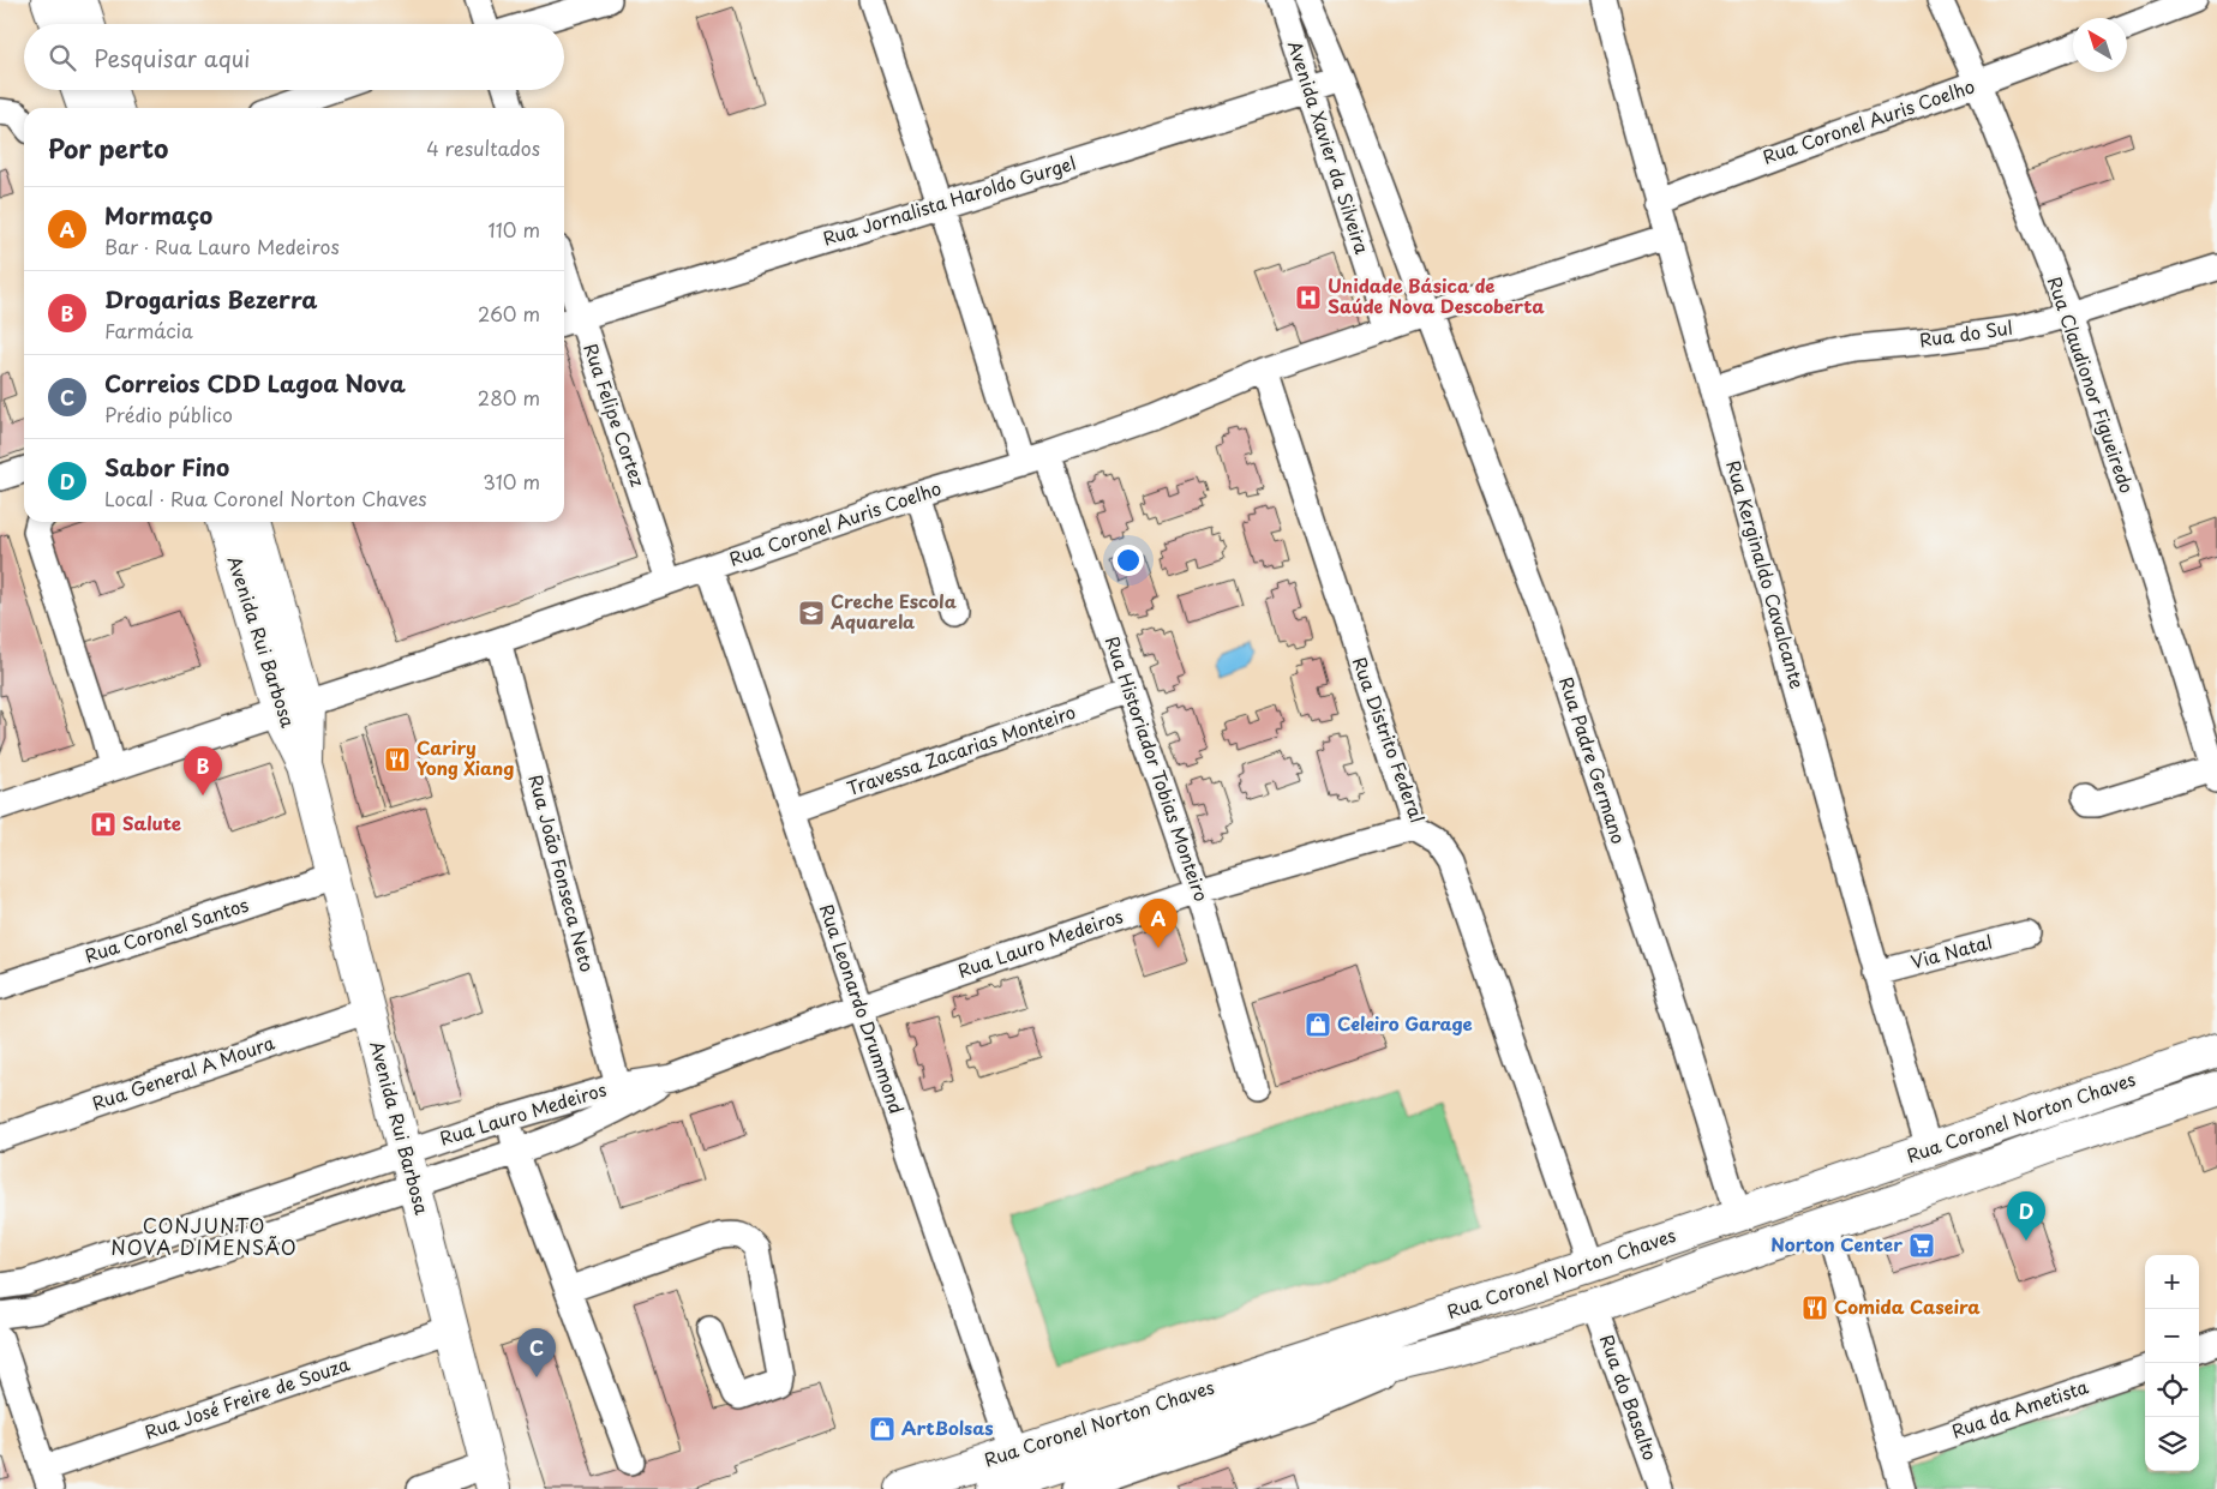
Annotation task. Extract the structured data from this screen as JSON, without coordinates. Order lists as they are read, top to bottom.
{
  "streets": {
    "main road": ["Avenida Rui Barbosa", "Rua Coronel Norton Chaves"],
    "street": [
      "Rua Coronel Auris Coelho",
      "Avenida Xavier da Silveira",
      "Rua Jornalista Haroldo Gurgel",
      "Rua do Sul",
      "Rua Claudionor Figueiredo",
      "Rua Felipe Cortez",
      "Rua Kerginaldo Cavalcante",
      "Rua Distrito Federal",
      "Travessa Zacarias Monteiro",
      "Rua Padre Germano",
      "Rua Historiador Tobias Monteiro",
      "Rua João Fonseca Neto",
      "Rua Coronel Santos",
      "Rua Lauro Medeiros",
      "Via Natal",
      "Rua Leonardo Drummond",
      "Rua General A Moura",
      "Rua do Basalto",
      "Rua José Freire de Souza",
      "Rua da Ametista"
    ]
  },
  "crossings": [
    ["Rua Coronel Auris Coelho", "Avenida Xavier da Silveira"],
    ["Rua Coronel Auris Coelho", "Rua Claudionor Figueiredo"],
    ["Rua Coronel Auris Coelho", "Rua Felipe Cortez"],
    ["Rua Coronel Auris Coelho", "Rua Kerginaldo Cavalcante"],
    ["Rua Coronel Auris Coelho", "Avenida Rui Barbosa"],
    ["Rua Coronel Auris Coelho", "Rua Distrito Federal"],
    ["Rua Coronel Auris Coelho", "Rua Padre Germano"],
    ["Rua Coronel Auris Coelho", "Rua Historiador Tobias Monteiro"],
    ["Rua Coronel Auris Coelho", "Rua João Fonseca Neto"],
    ["Rua Coronel Auris Coelho", "Rua Leonardo Drummond"],
    ["Avenida Xavier da Silveira", "Rua Jornalista Haroldo Gurgel"],
    ["Avenida Xavier da Silveira", "Rua Padre Germano"],
    ["Rua Jornalista Haroldo Gurgel", "Rua Felipe Cortez"],
    ["Rua do Sul", "Rua Claudionor Figueiredo"],
    ["Rua do Sul", "Rua Kerginaldo Cavalcante"],
    ["Rua Kerginaldo Cavalcante", "Via Natal"],
    ["Rua Kerginaldo Cavalcante", "Rua Coronel Norton Chaves"],
    ["Avenida Rui Barbosa", "Rua Coronel Santos"],
    ["Avenida Rui Barbosa", "Rua Lauro Medeiros"],
    ["Avenida Rui Barbosa", "Rua General A Moura"],
    ["Avenida Rui Barbosa", "Rua José Freire de Souza"],
    ["Rua Distrito Federal", "Rua Lauro Medeiros"],
    ["Rua Distrito Federal", "Rua Coronel Norton Chaves"],
    ["Travessa Zacarias Monteiro", "Rua Historiador Tobias Monteiro"],
    ["Travessa Zacarias Monteiro", "Rua Leonardo Drummond"],
    ["Rua Padre Germano", "Rua Coronel Norton Chaves"],
    ["Rua Historiador Tobias Monteiro", "Rua Lauro Medeiros"],
    ["Rua João Fonseca Neto", "Rua Lauro Medeiros"],
    ["Rua Lauro Medeiros", "Rua Leonardo Drummond"],
    ["Rua Leonardo Drummond", "Rua Coronel Norton Chaves"],
    ["Rua Coronel Norton Chaves", "Rua do Basalto"]
  ],
  "districts": ["CONJUNTO NOVA DIMENSÃO"],
  "places": {
    "hospital": ["Unidade Básica de Saúde Nova Descoberta", "Salute"],
    "school or university": ["Creche Escola Aquarela"],
    "restaurant": ["Cariry Yong Xiang", "Comida Caseira"],
    "shop": ["Celeiro Garage", "ArtBolsas"],
    "supermarket": ["Norton Center"]
  },
  "north": "top left",
  "page": {
    "search": "Pesquisar aqui",
    "heading": ["Por perto", "4 resultados"],
    "list": [
      {
        "mark": "A",
        "name": "Mormaço",
        "note": "Bar · Rua Lauro Medeiros",
        "value": "110 m"
      },
      {
        "mark": "B",
        "name": "Drogarias Bezerra",
        "note": "Farmácia",
        "value": "260 m"
      },
      {
        "mark": "C",
        "name": "Correios CDD Lagoa Nova",
        "note": "Prédio público",
        "value": "280 m"
      },
      {
        "mark": "D",
        "name": "Sabor Fino",
        "note": "Local · Rua Coronel Norton Chaves",
        "value": "310 m"
      }
    ],
    "pins": [
      "B",
      "A",
      "D",
      "C"
    ],
    "map_buttons": ["+", "−"]
  }
}
